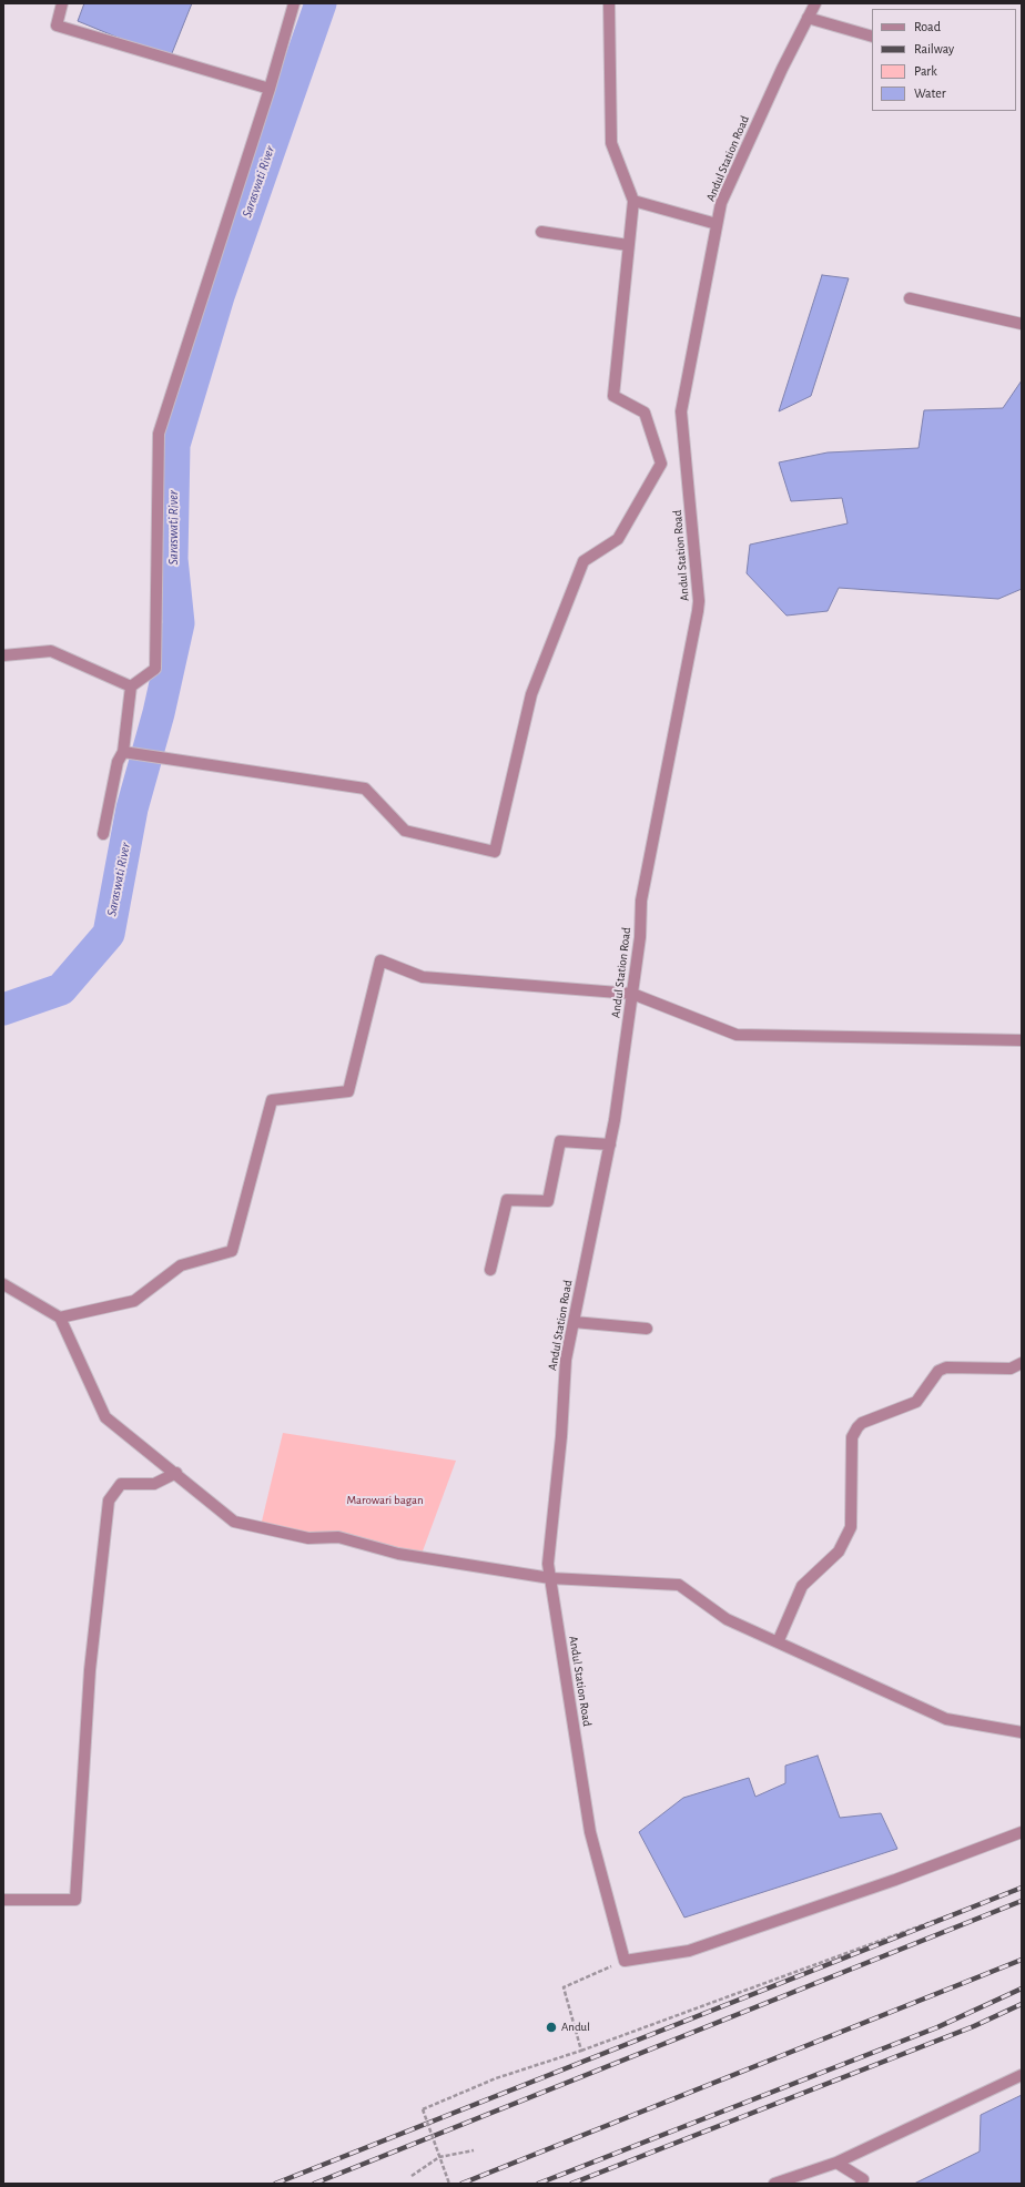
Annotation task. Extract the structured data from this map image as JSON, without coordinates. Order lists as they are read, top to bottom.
{
  "streets": {
    "street": ["Andul Station Road"]
  },
  "water": ["Saraswati River"],
  "parks": ["Marowari bagan"],
  "places": ["Andul"],
  "legend": [
    "Road",
    "Railway",
    "Park",
    "Water"
  ]
}
